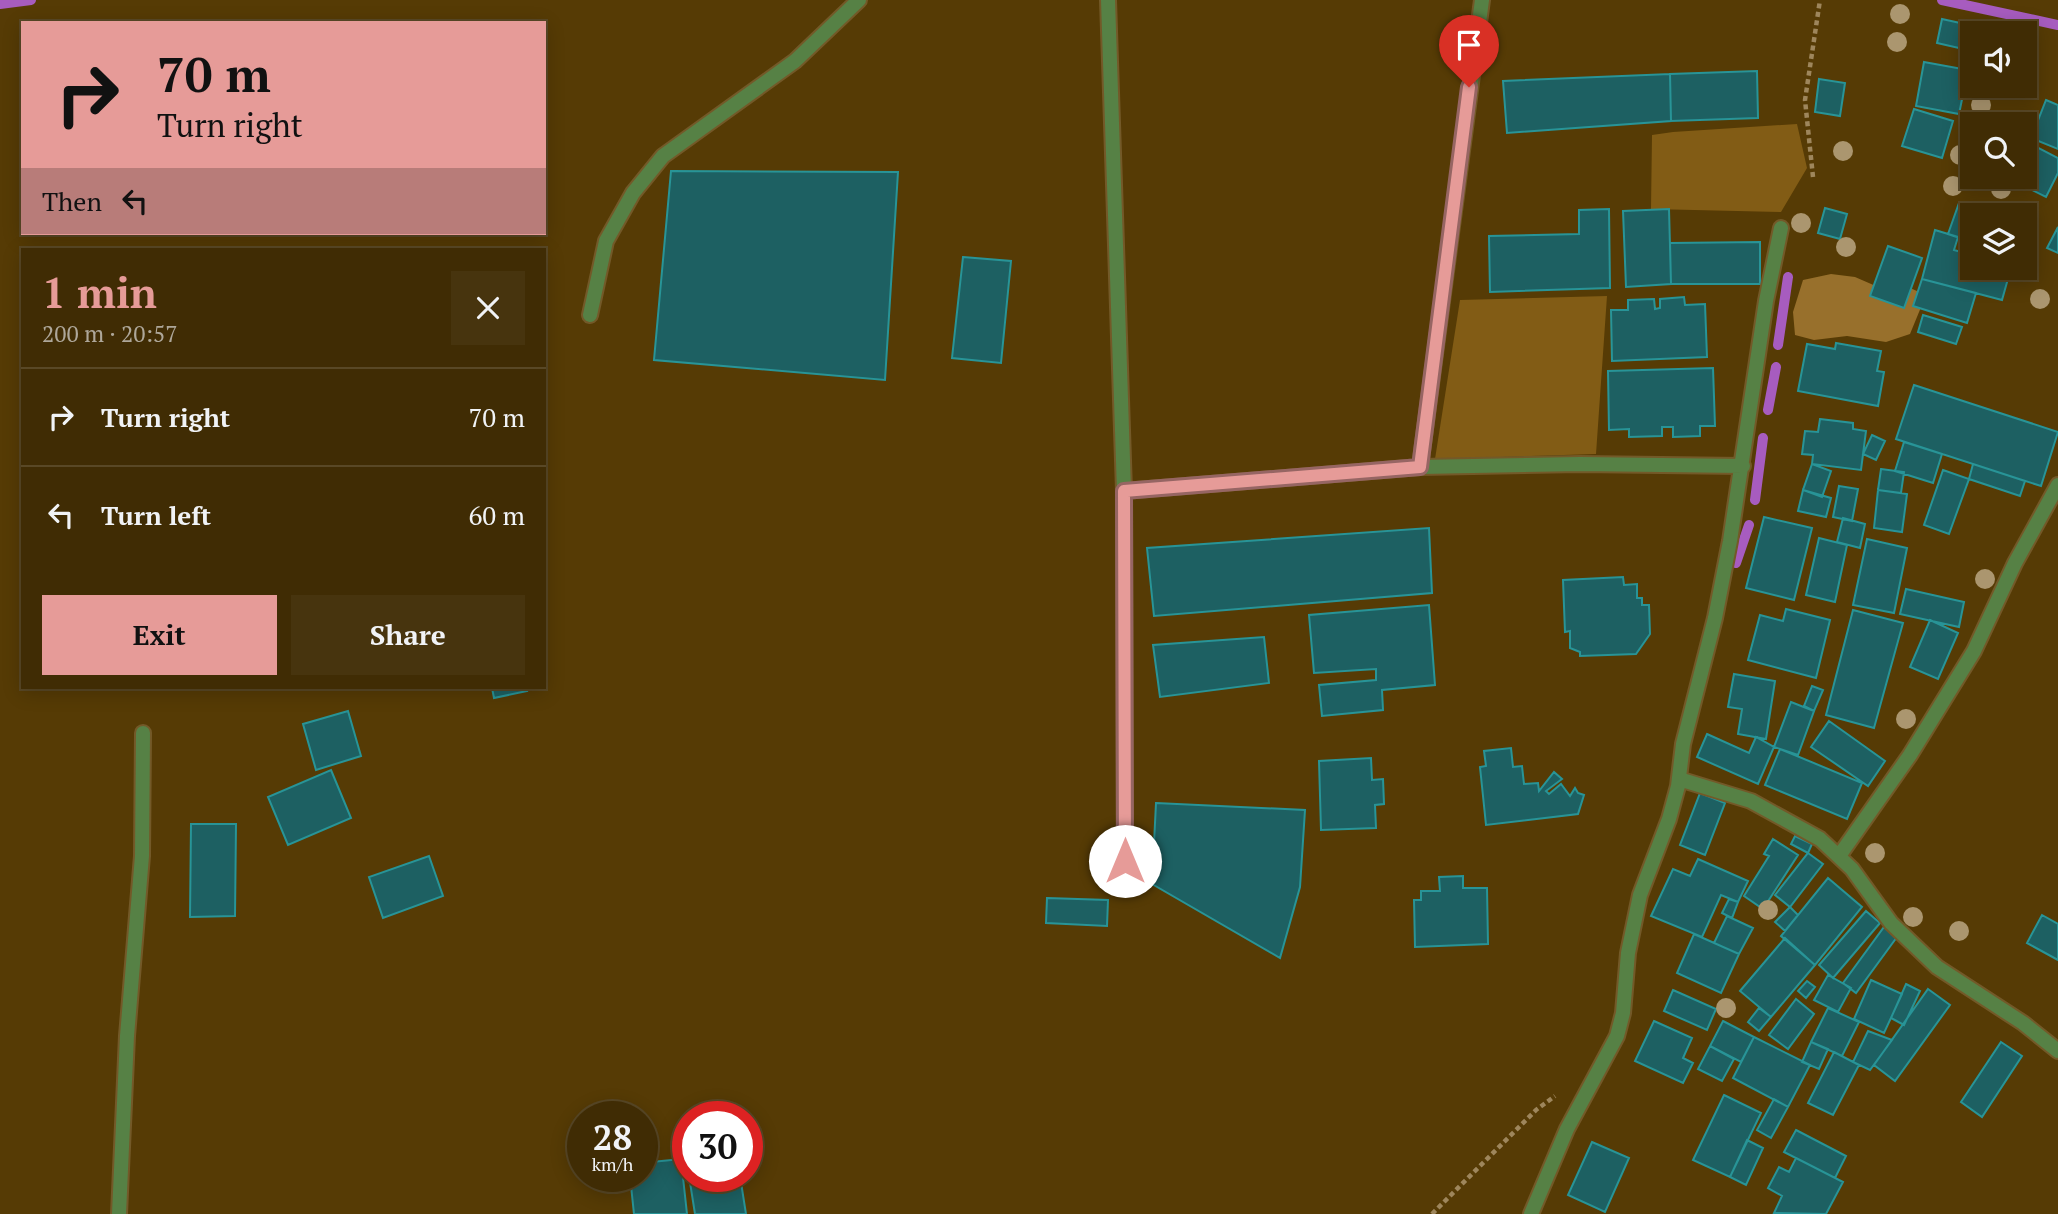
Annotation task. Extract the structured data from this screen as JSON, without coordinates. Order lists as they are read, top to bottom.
{
  "page": {
    "turn": ["70 m", "Turn right"],
    "then": "Then",
    "heading": ["1 min", "200 m · 20:57"],
    "list": [
      {
        "name": "Turn right",
        "value": "70 m"
      },
      {
        "name": "Turn left",
        "value": "60 m"
      }
    ],
    "buttons": ["Exit", "Share"],
    "speed": "28 km/h",
    "limit": "30"
  }
}
